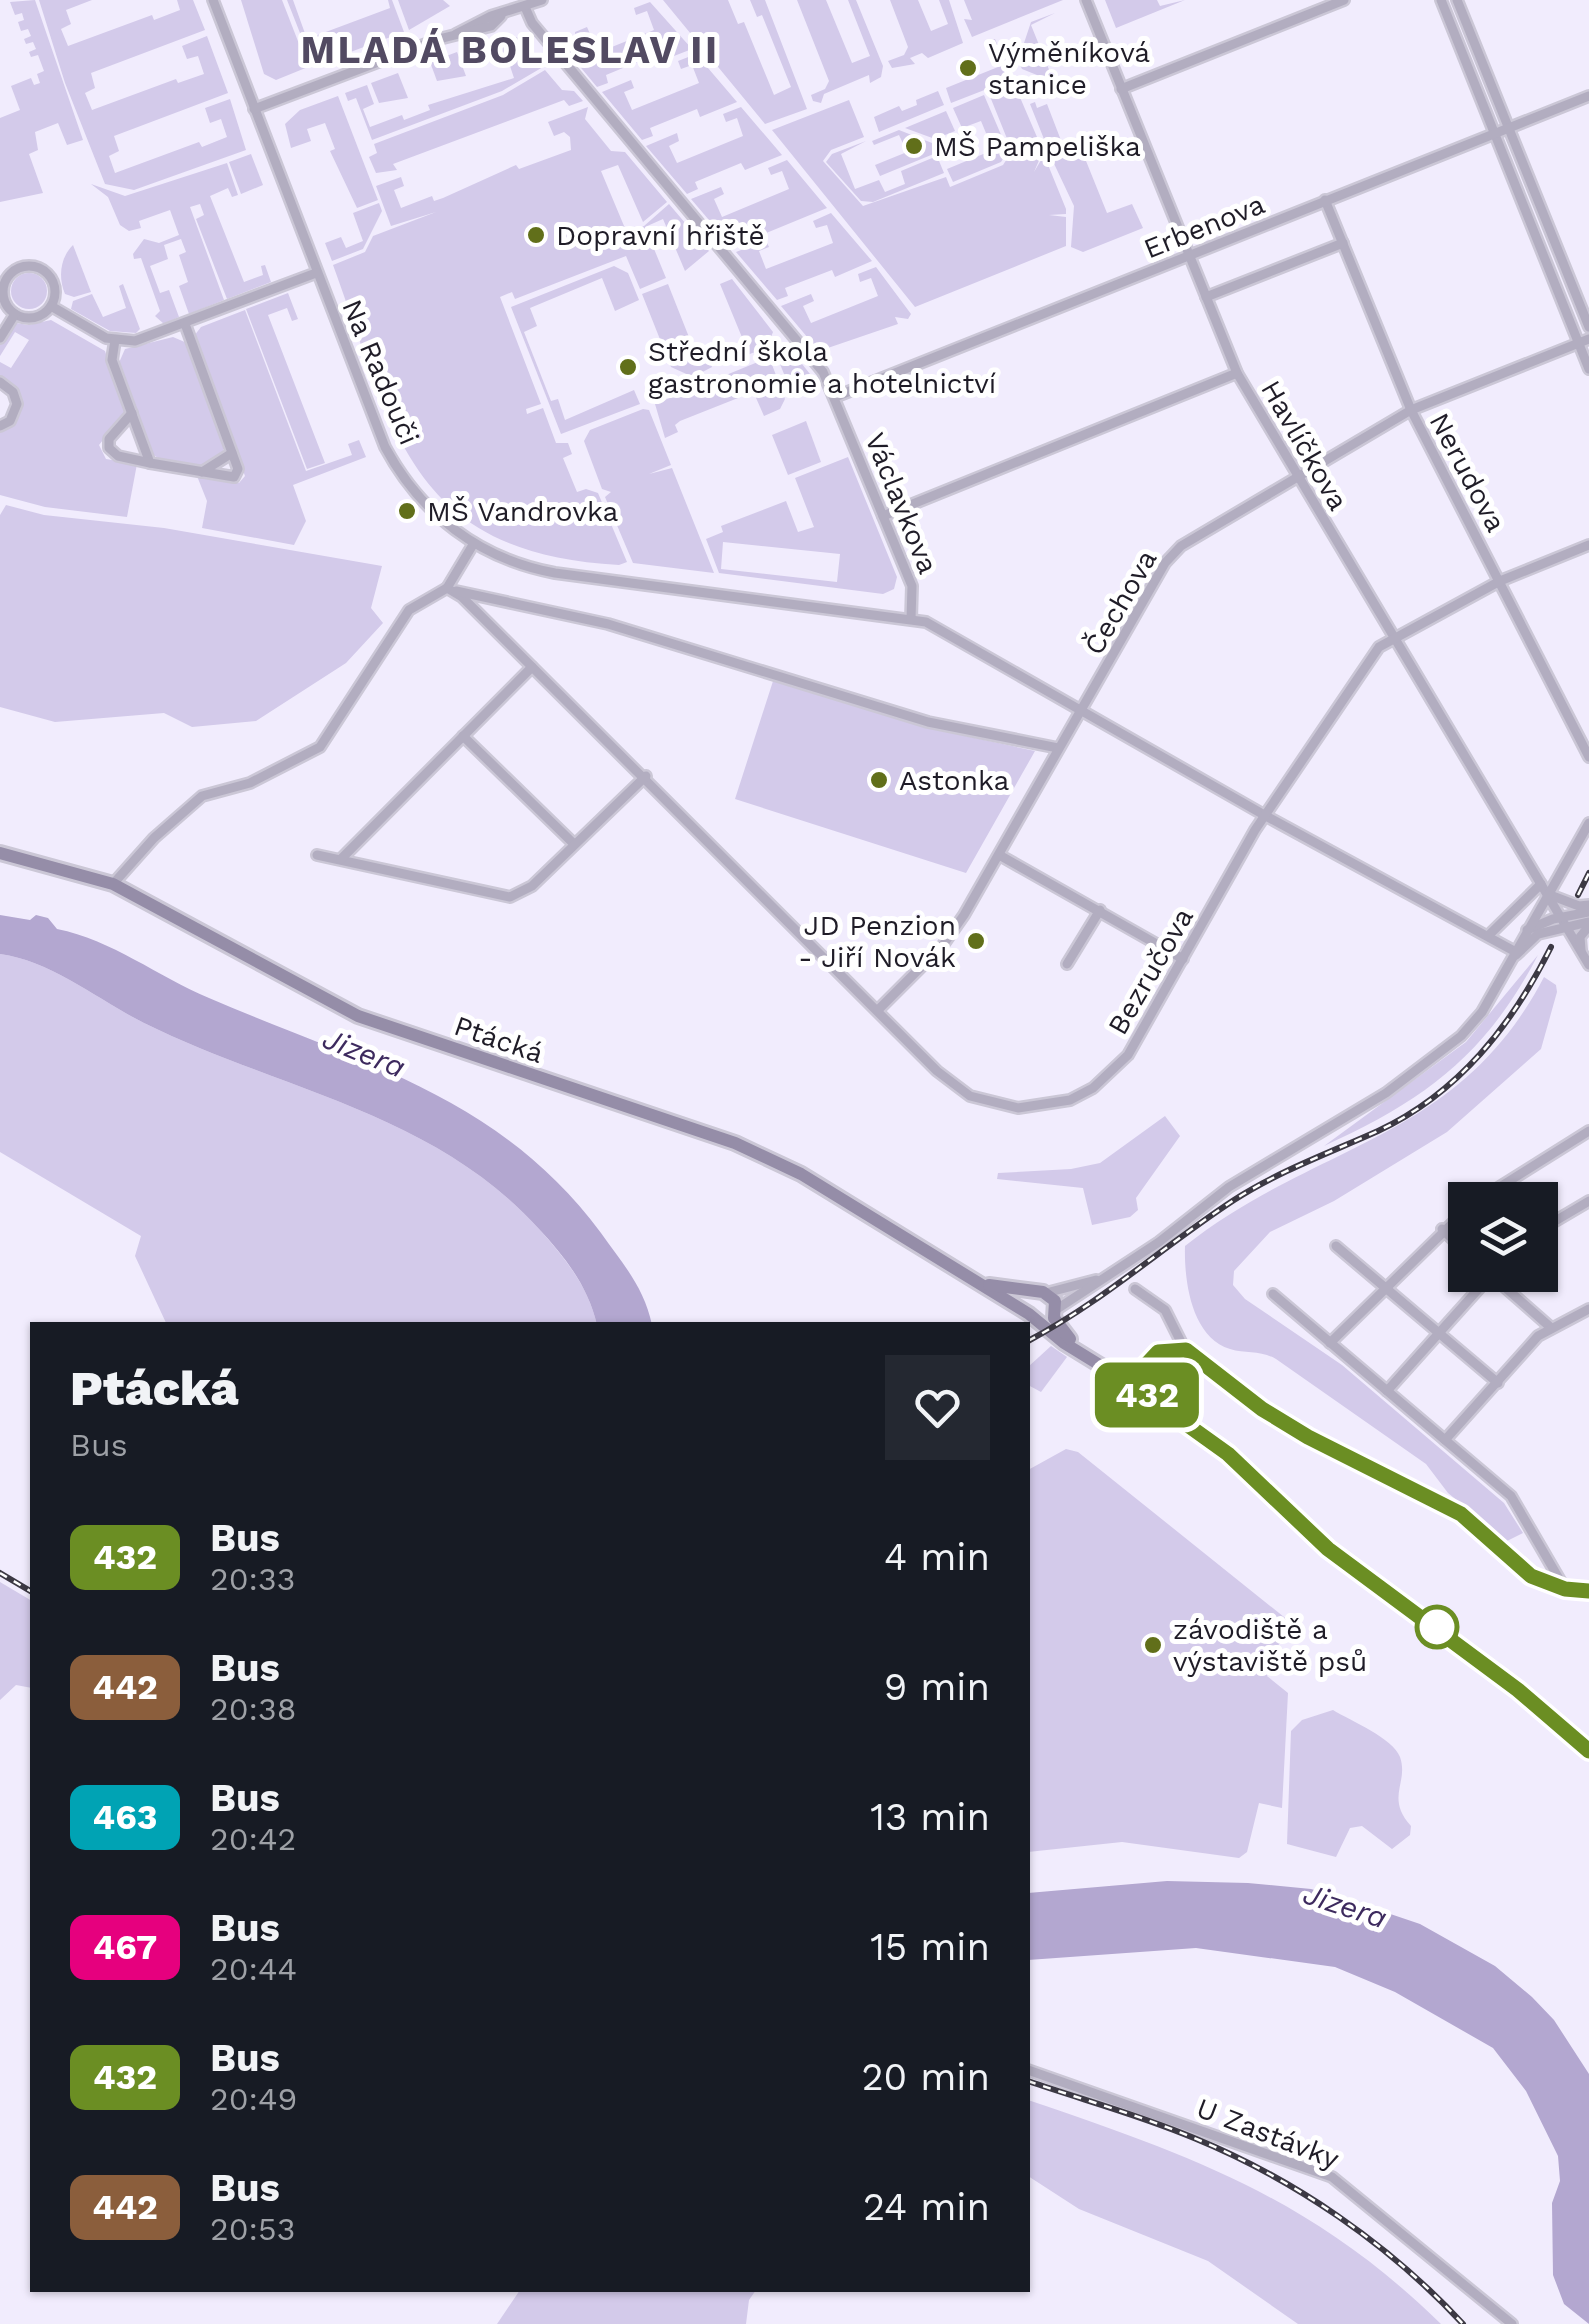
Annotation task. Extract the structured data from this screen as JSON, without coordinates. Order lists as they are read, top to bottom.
{
  "streets": {
    "street": [
      "Erbenova",
      "Na Radouči",
      "Havlíčkova",
      "Nerudova",
      "Václavkova",
      "Čechova",
      "Bezručova",
      "Ptácká",
      "U Zastávky"
    ]
  },
  "crossings": [
    ["Erbenova", "Havlíčkova"],
    ["Erbenova", "Nerudova"],
    ["Erbenova", "Václavkova"],
    ["Na Radouči", "Václavkova"],
    ["Havlíčkova", "Čechova"],
    ["Havlíčkova", "Bezručova"],
    ["Nerudova", "Čechova"],
    ["Nerudova", "Bezručova"],
    ["Václavkova", "Čechova"],
    ["Václavkova", "Bezručova"],
    ["Čechova", "Bezručova"]
  ],
  "districts": ["MLADÁ BOLESLAV II"],
  "water": ["Jizera"],
  "places": [
    "Výměníková stanice",
    "MŠ Pampeliška",
    "Dopravní hřiště",
    "Střední škola gastronomie a hotelnictví",
    "MŠ Vandrovka",
    "Astonka",
    "JD Penzion - Jiří Novák",
    "závodiště a výstaviště psů"
  ],
  "lines": ["bus line 432"],
  "page": {
    "on_map": "432",
    "heading": ["Ptácká", "Bus"],
    "list": [
      {
        "mark": "432",
        "name": "Bus",
        "note": "20:33",
        "value": "4 min"
      },
      {
        "mark": "442",
        "name": "Bus",
        "note": "20:38",
        "value": "9 min"
      },
      {
        "mark": "463",
        "name": "Bus",
        "note": "20:42",
        "value": "13 min"
      },
      {
        "mark": "467",
        "name": "Bus",
        "note": "20:44",
        "value": "15 min"
      },
      {
        "mark": "432",
        "name": "Bus",
        "note": "20:49",
        "value": "20 min"
      },
      {
        "mark": "442",
        "name": "Bus",
        "note": "20:53",
        "value": "24 min"
      }
    ]
  }
}
